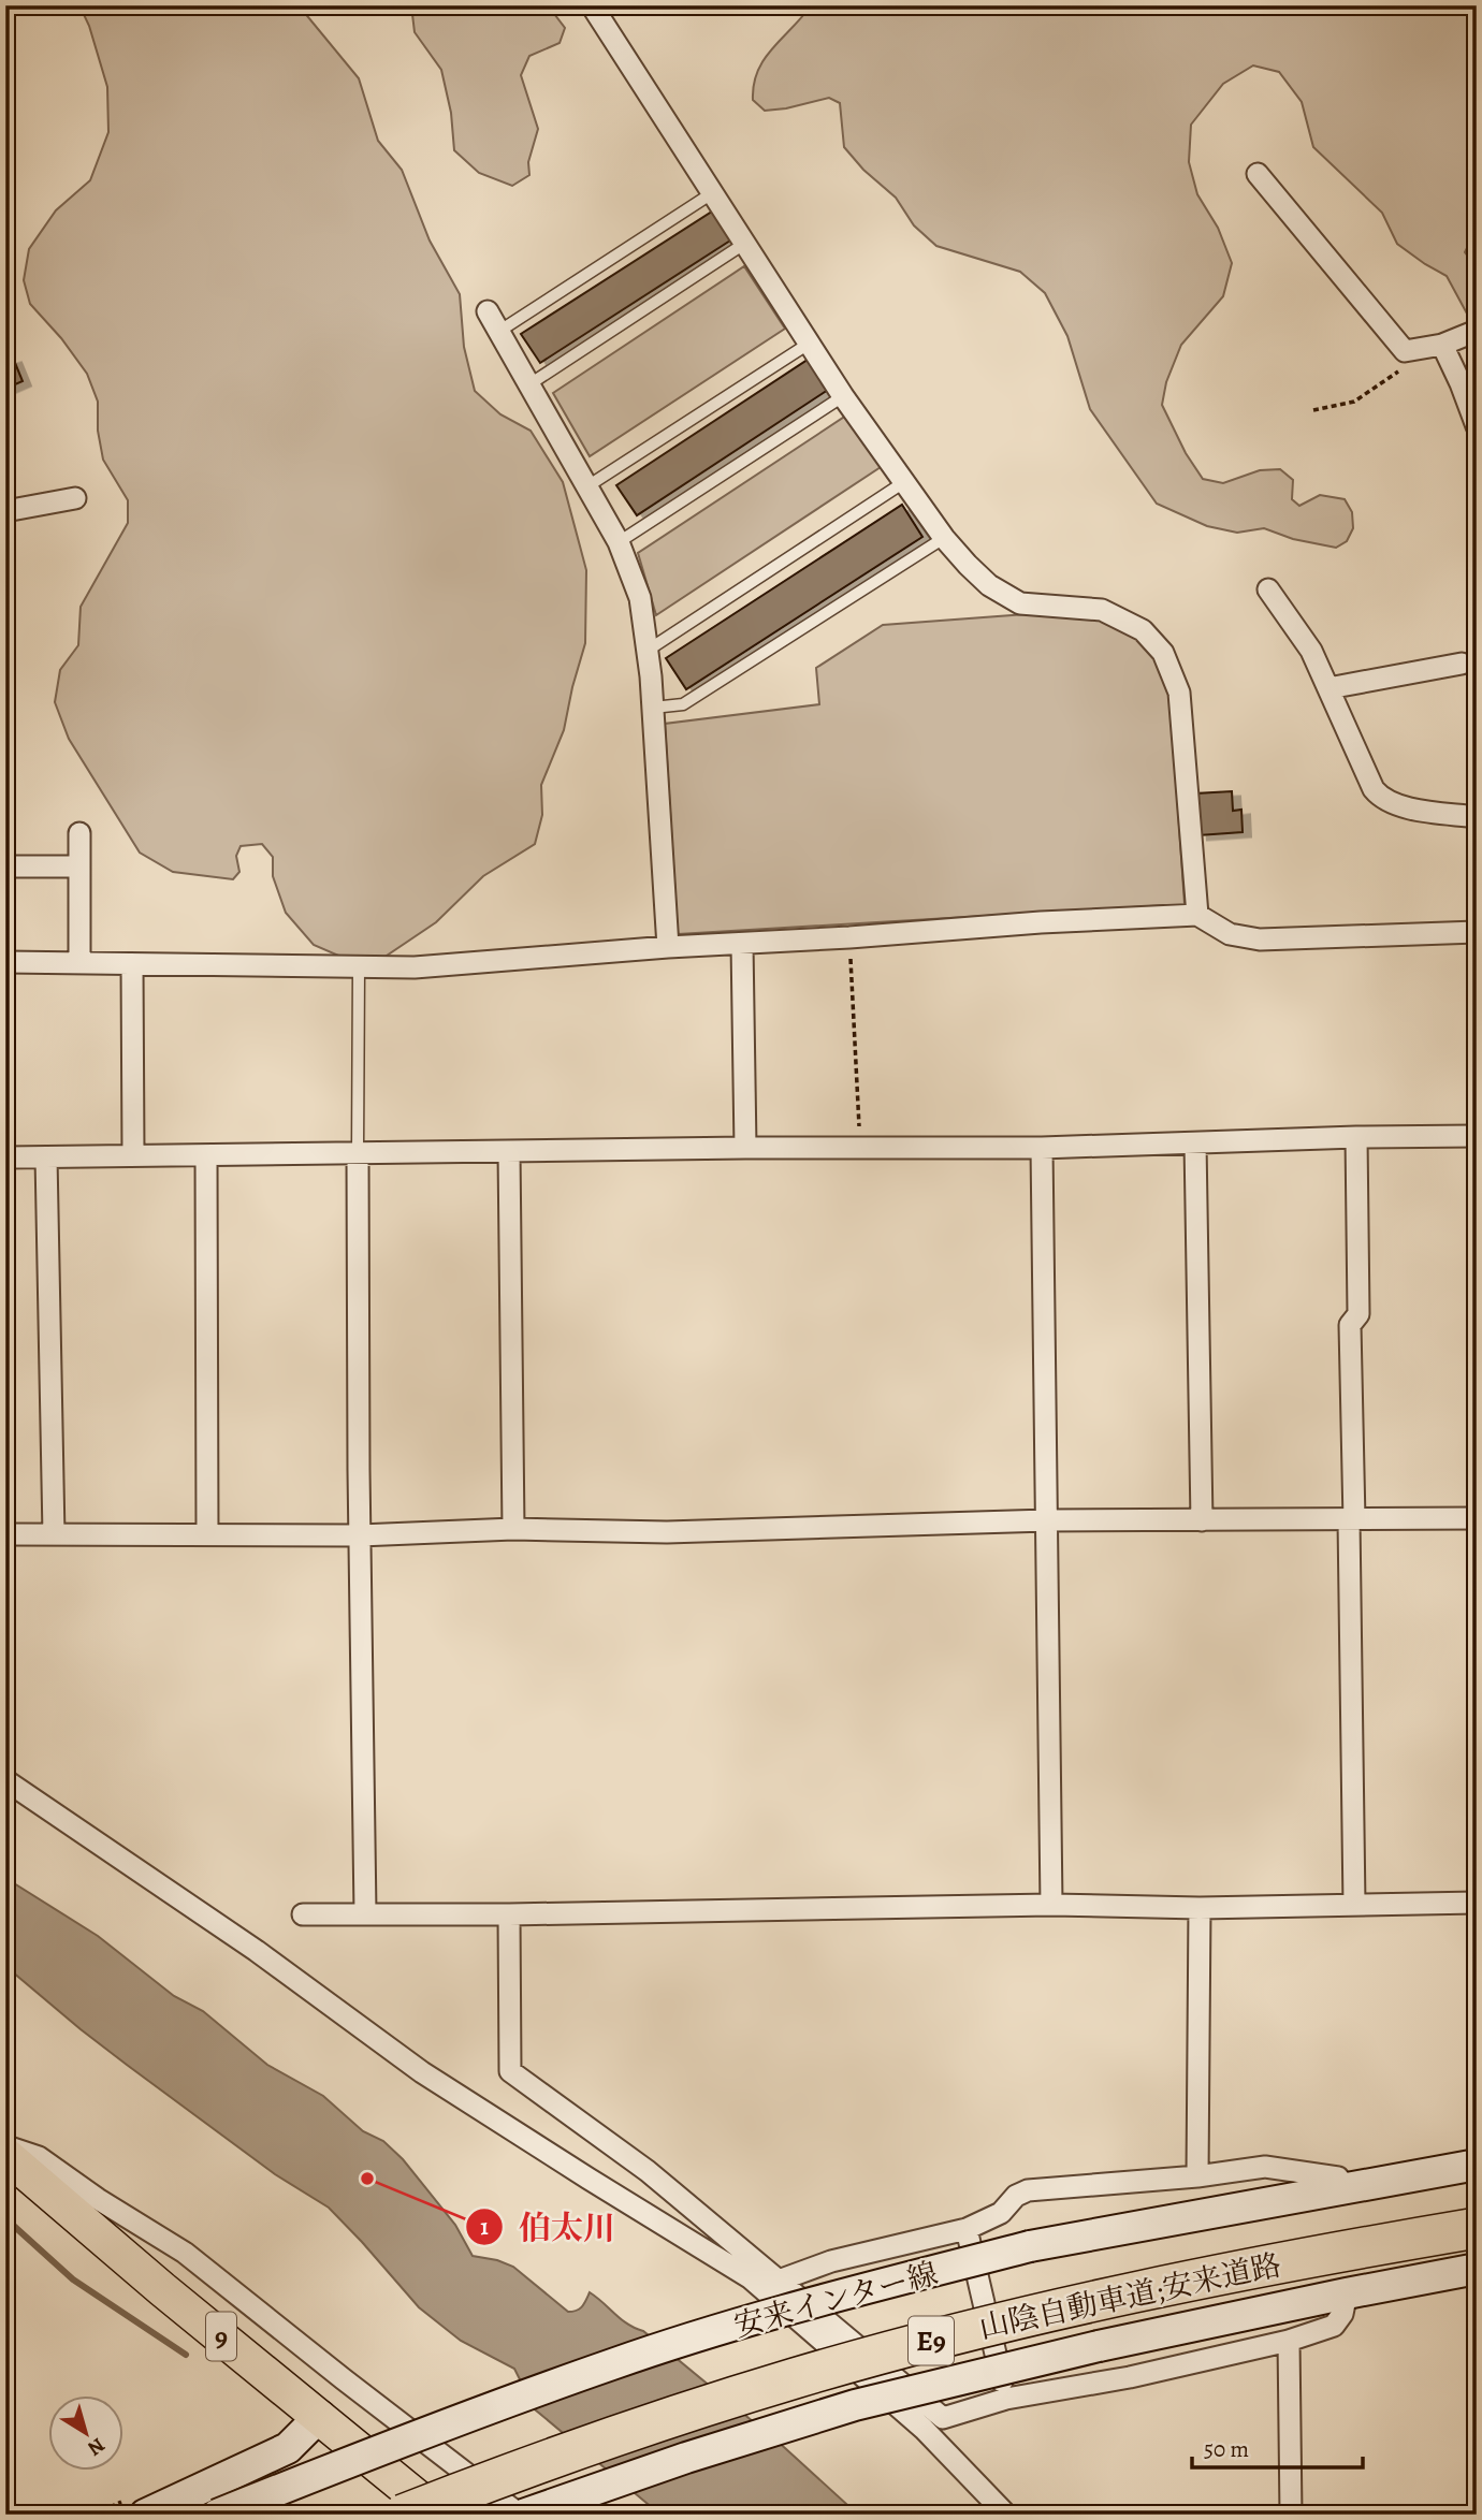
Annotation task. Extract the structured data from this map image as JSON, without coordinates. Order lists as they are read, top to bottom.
{
  "streets": {
    "highway": ["山陰自動車道;安来道路", "E9"],
    "main road": ["安来インター線", "9"]
  },
  "crossings": [
    ["山陰自動車道;安来道路", "9"]
  ],
  "places": ["伯太川"],
  "scale_bar": "50 m",
  "north": "bottom right"
}
